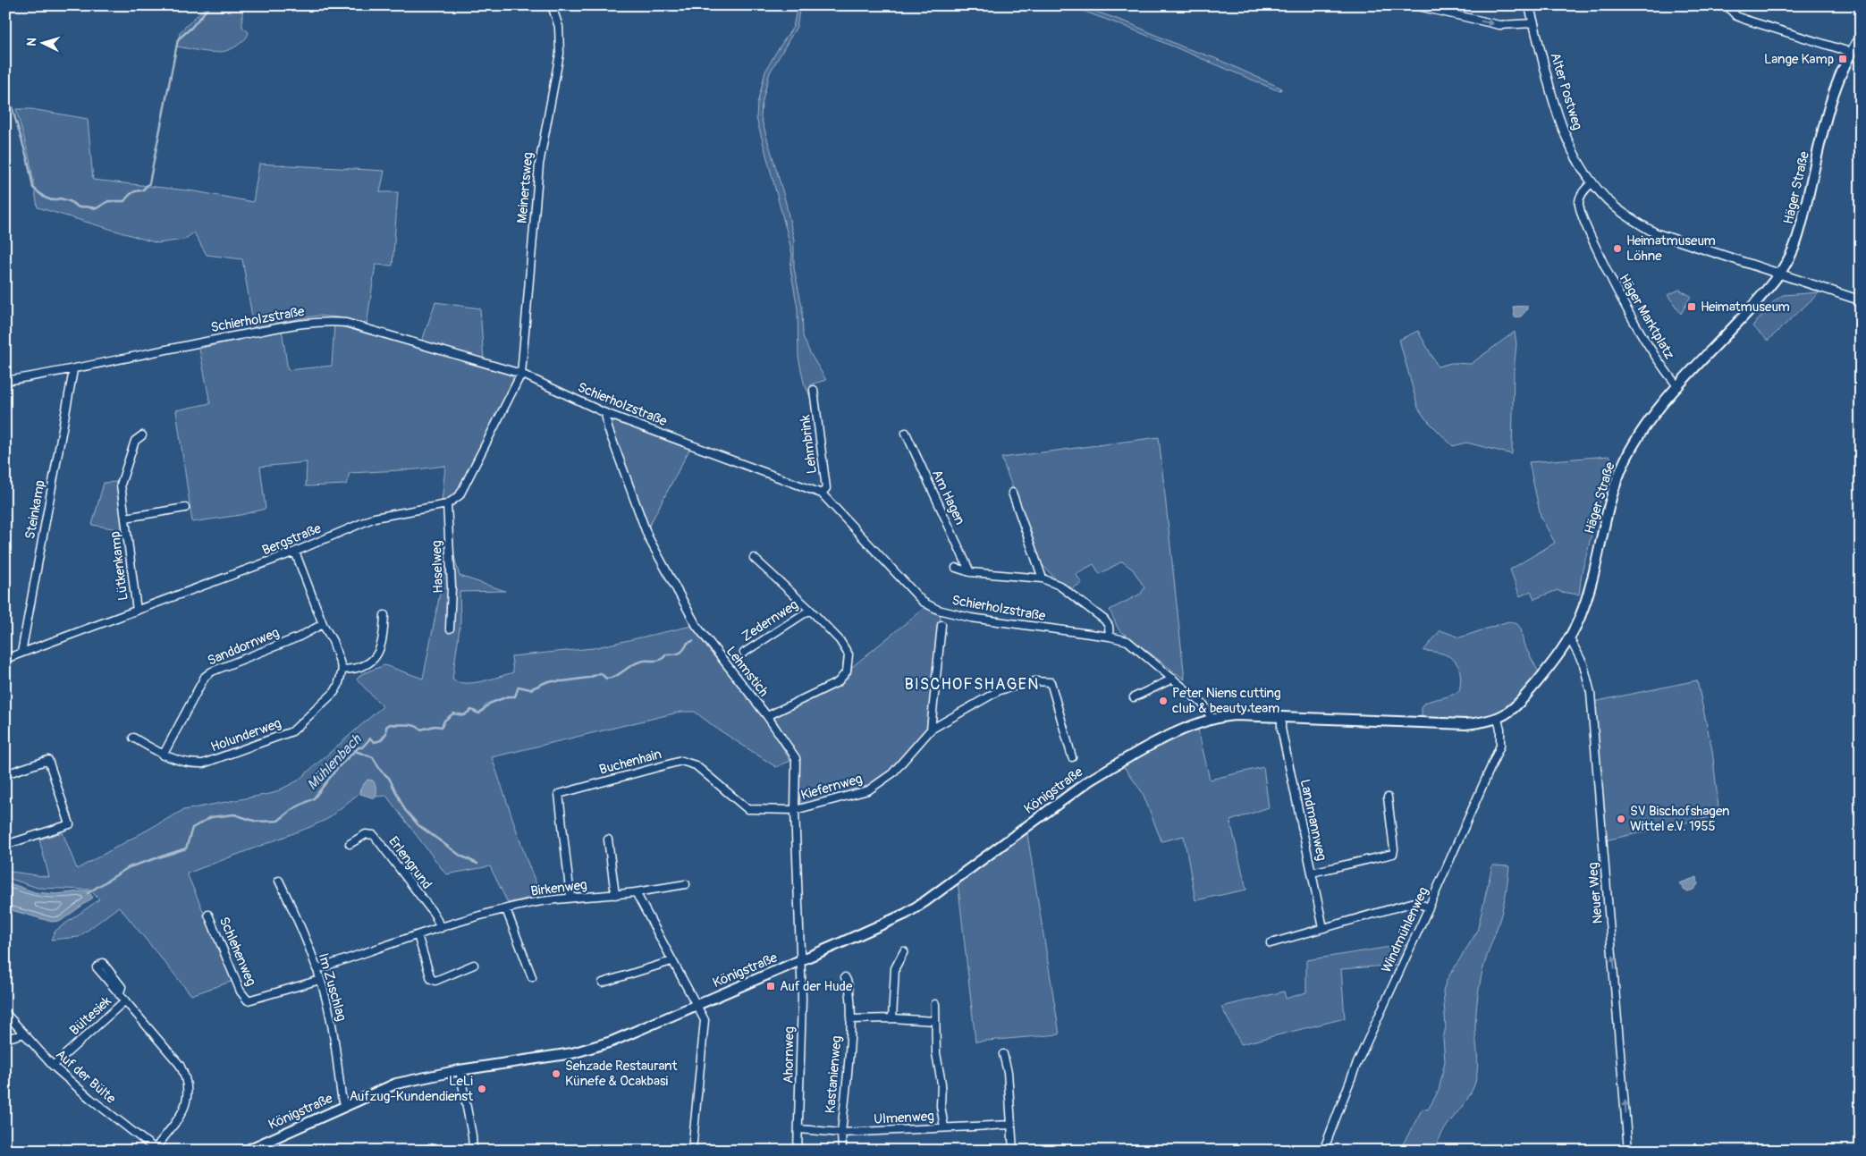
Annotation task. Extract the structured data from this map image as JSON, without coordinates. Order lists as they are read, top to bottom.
{
  "streets": {
    "main road": ["Häger Straße", "Königstraße"],
    "street": [
      "Alter Postweg",
      "Meinertsweg",
      "Häger Marktplatz",
      "Schierholzstraße",
      "Lehmbrink",
      "Am Hagen",
      "Steinkamp",
      "Bergstraße",
      "Lütkenkamp",
      "Haselweg",
      "Zedernweg",
      "Sanddornweg",
      "Lehmstich",
      "Holunderweg",
      "Buchenhain",
      "Kiefernweg",
      "Landmannweg",
      "Erlengrund",
      "Birkenweg",
      "Neuer Weg",
      "Windmühlenweg",
      "Schlehenweg",
      "Im Zuschlag",
      "Bültesiek",
      "Ahornweg",
      "Kastanienweg",
      "Auf der Bülte",
      "Ulmenweg"
    ]
  },
  "crossings": [
    ["Alter Postweg", "Häger Straße"],
    ["Alter Postweg", "Häger Marktplatz"],
    ["Meinertsweg", "Schierholzstraße"],
    ["Häger Straße", "Häger Marktplatz"],
    ["Häger Straße", "Schierholzstraße"],
    ["Häger Straße", "Königstraße"],
    ["Häger Straße", "Landmannweg"],
    ["Häger Straße", "Neuer Weg"],
    ["Häger Straße", "Windmühlenweg"],
    ["Schierholzstraße", "Lehmbrink"],
    ["Schierholzstraße", "Steinkamp"],
    ["Schierholzstraße", "Lehmstich"],
    ["Schierholzstraße", "Königstraße"],
    ["Steinkamp", "Bergstraße"],
    ["Bergstraße", "Lütkenkamp"],
    ["Bergstraße", "Haselweg"],
    ["Zedernweg", "Lehmstich"],
    ["Sanddornweg", "Holunderweg"],
    ["Lehmstich", "Buchenhain"],
    ["Lehmstich", "Kiefernweg"],
    ["Lehmstich", "Königstraße"],
    ["Lehmstich", "Ahornweg"],
    ["Buchenhain", "Kiefernweg"],
    ["Buchenhain", "Birkenweg"],
    ["Königstraße", "Im Zuschlag"],
    ["Königstraße", "Ahornweg"],
    ["Erlengrund", "Birkenweg"],
    ["Birkenweg", "Im Zuschlag"],
    ["Schlehenweg", "Im Zuschlag"],
    ["Bültesiek", "Auf der Bülte"],
    ["Ahornweg", "Ulmenweg"],
    ["Kastanienweg", "Ulmenweg"]
  ],
  "one_way": ["Neuer Weg"],
  "districts": ["BISCHOFSHAGEN"],
  "water": ["Mühlenbach"],
  "places": {
    "transit": ["Lange Kamp", "Heimatmuseum", "Auf der Hude"],
    "other": [
      "Heimatmuseum Löhne",
      "Peter Niens cutting club & beauty team",
      "SV Bischofshagen Wittel e.V. 1955",
      "Sehzade Restaurant Künefe & Ocakbasi",
      "LeLi Aufzug-Kundendienst"
    ]
  },
  "north": "left"
}
